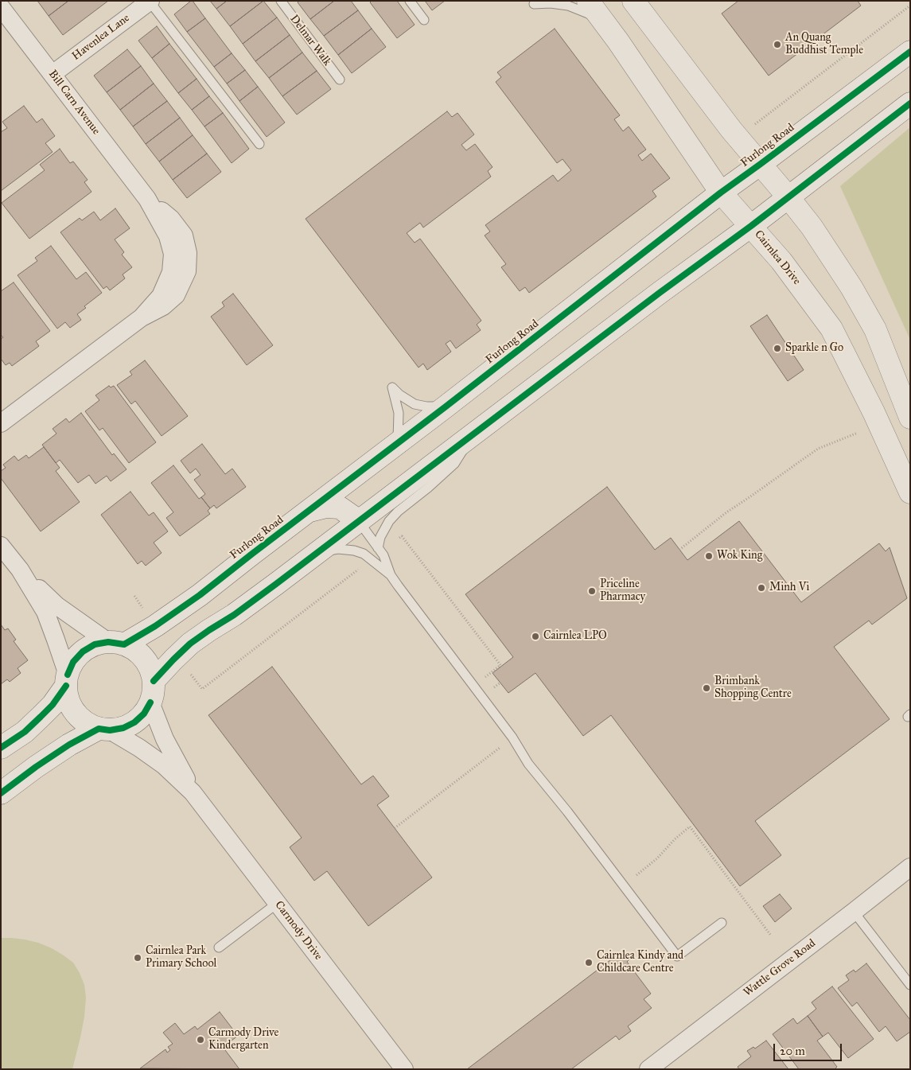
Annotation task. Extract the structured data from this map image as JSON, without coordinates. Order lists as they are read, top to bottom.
{
  "streets": {
    "main road": ["Furlong Road", "Cairnlea Drive"],
    "street": [
      "Havenlea Lane",
      "Bill Carn Avenue",
      "Carmody Drive",
      "Wattle Grove Road"
    ],
    "lane": ["Delmar Walk"]
  },
  "crossings": [
    ["Havenlea Lane", "Bill Carn Avenue"],
    ["Furlong Road", "Cairnlea Drive"],
    ["Furlong Road", "Carmody Drive"]
  ],
  "places": [
    "An Quang Buddhist Temple",
    "Sparkle n Go",
    "Wok King",
    "Minh Vi",
    "Priceline Pharmacy",
    "Cairnlea LPO",
    "Brimbank Shopping Centre",
    "Cairnlea Park Primary School",
    "Cairnlea Kindy and Childcare Centre",
    "Carmody Drive Kindergarten"
  ],
  "scale_bar": "20 m"
}
